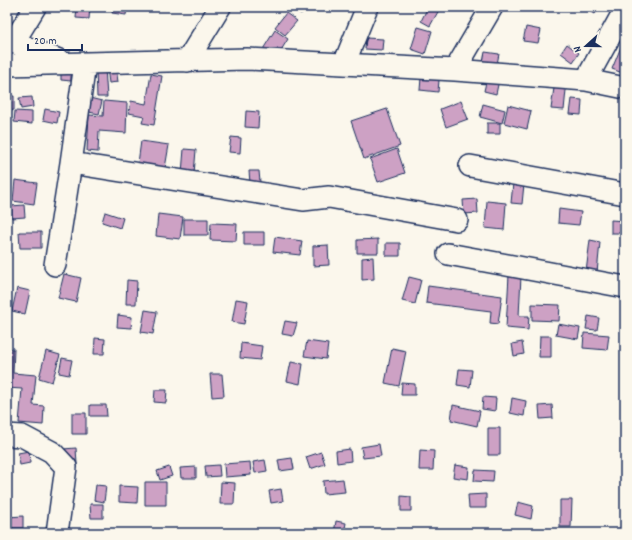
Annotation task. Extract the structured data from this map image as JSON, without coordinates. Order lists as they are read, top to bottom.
{
  "scale_bar": "20 m",
  "north": "left"
}
